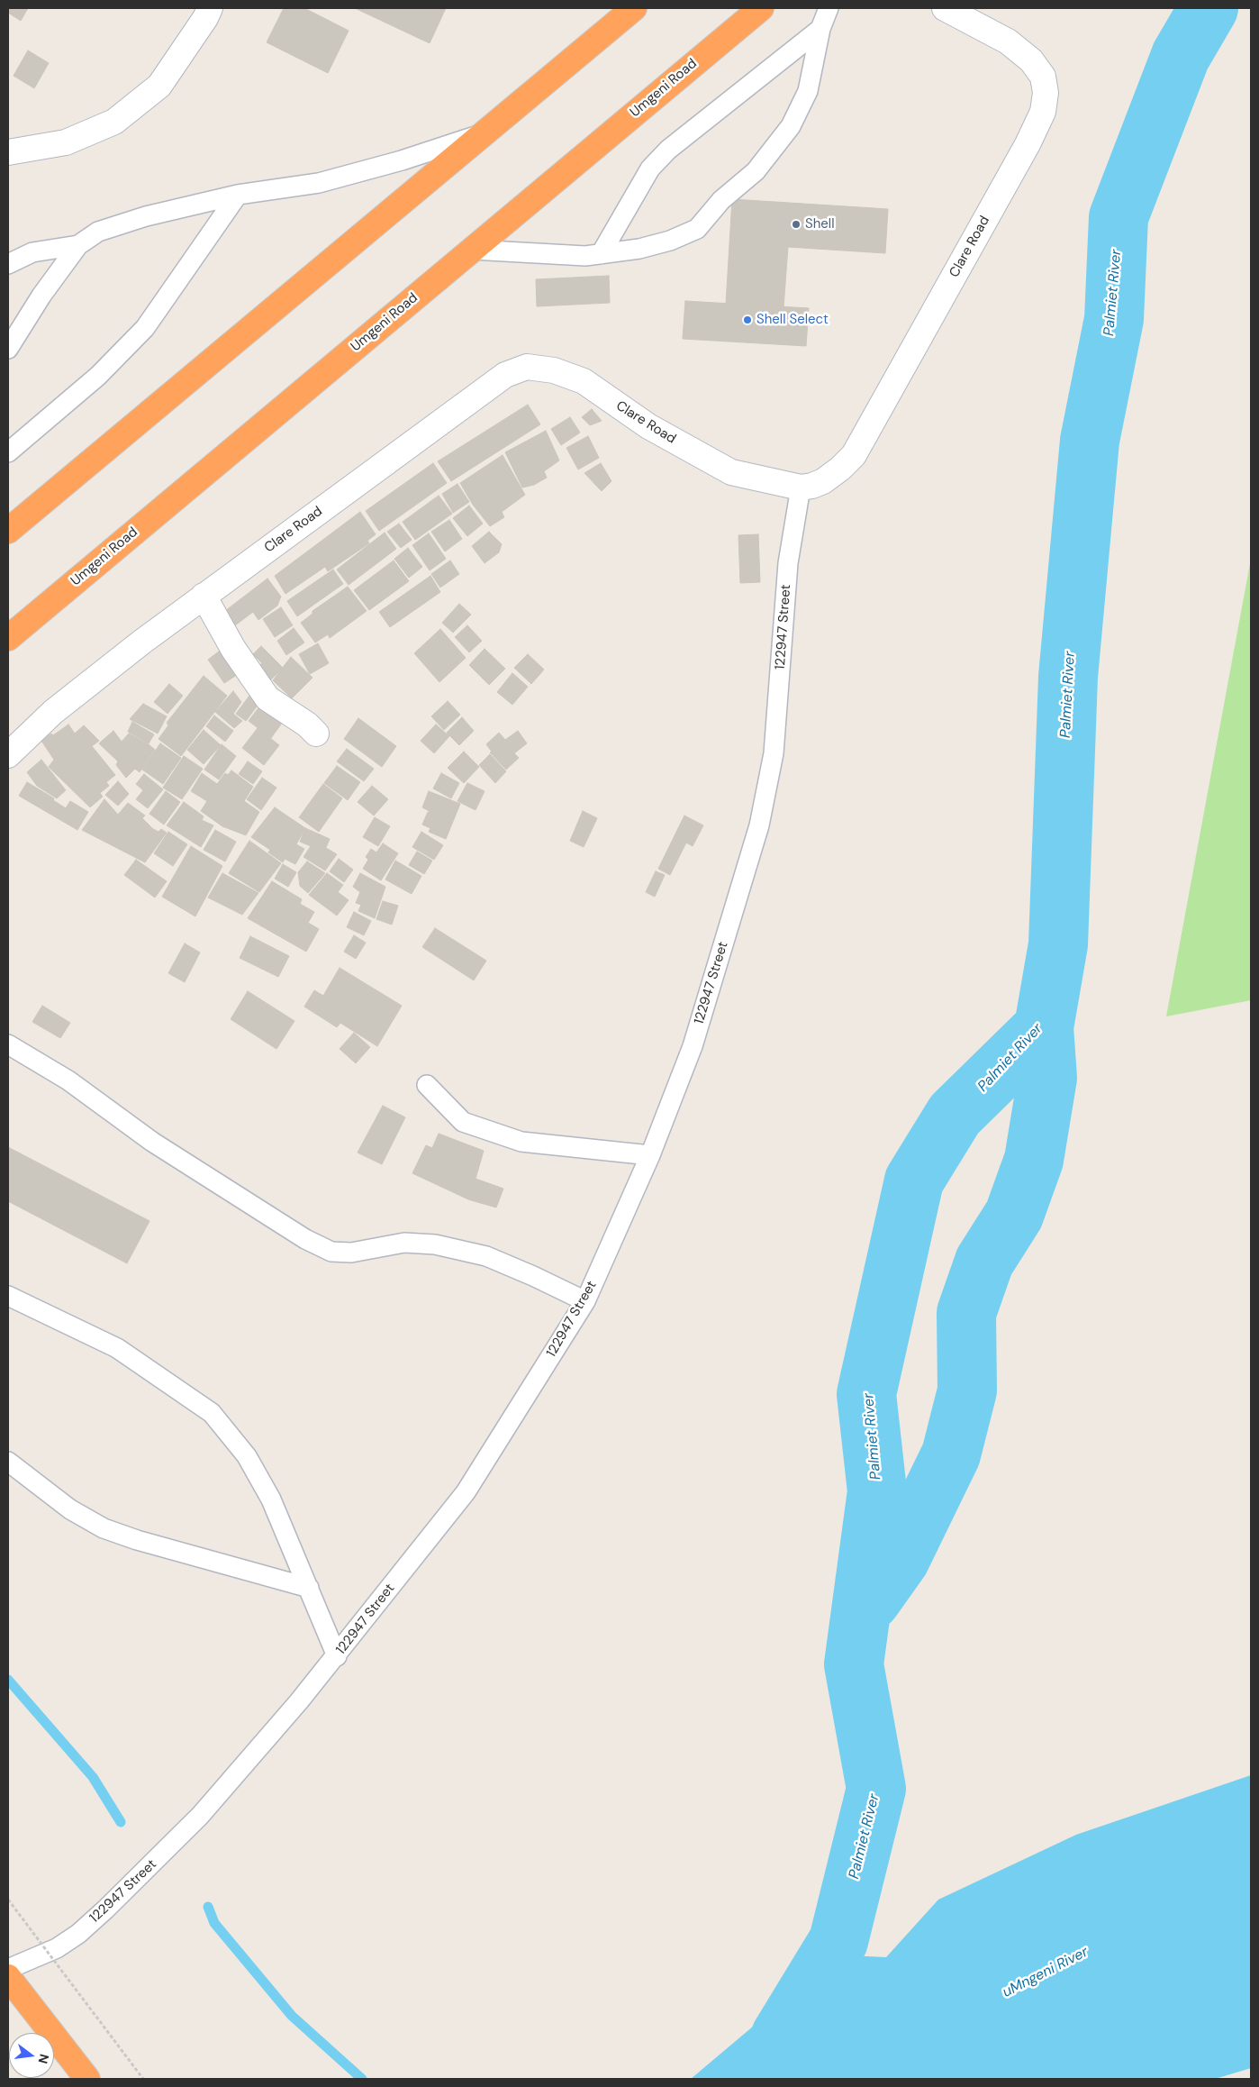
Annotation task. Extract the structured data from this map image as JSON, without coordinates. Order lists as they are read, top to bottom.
{
  "streets": {
    "highway": ["Umgeni Road"],
    "street": ["Clare Road"],
    "lane": ["122947 Street"]
  },
  "crossings": [
    ["Clare Road", "122947 Street"]
  ],
  "water": ["Palmiet River", "uMngeni River"],
  "places": ["Shell", "Shell Select"],
  "north": "right"
}
